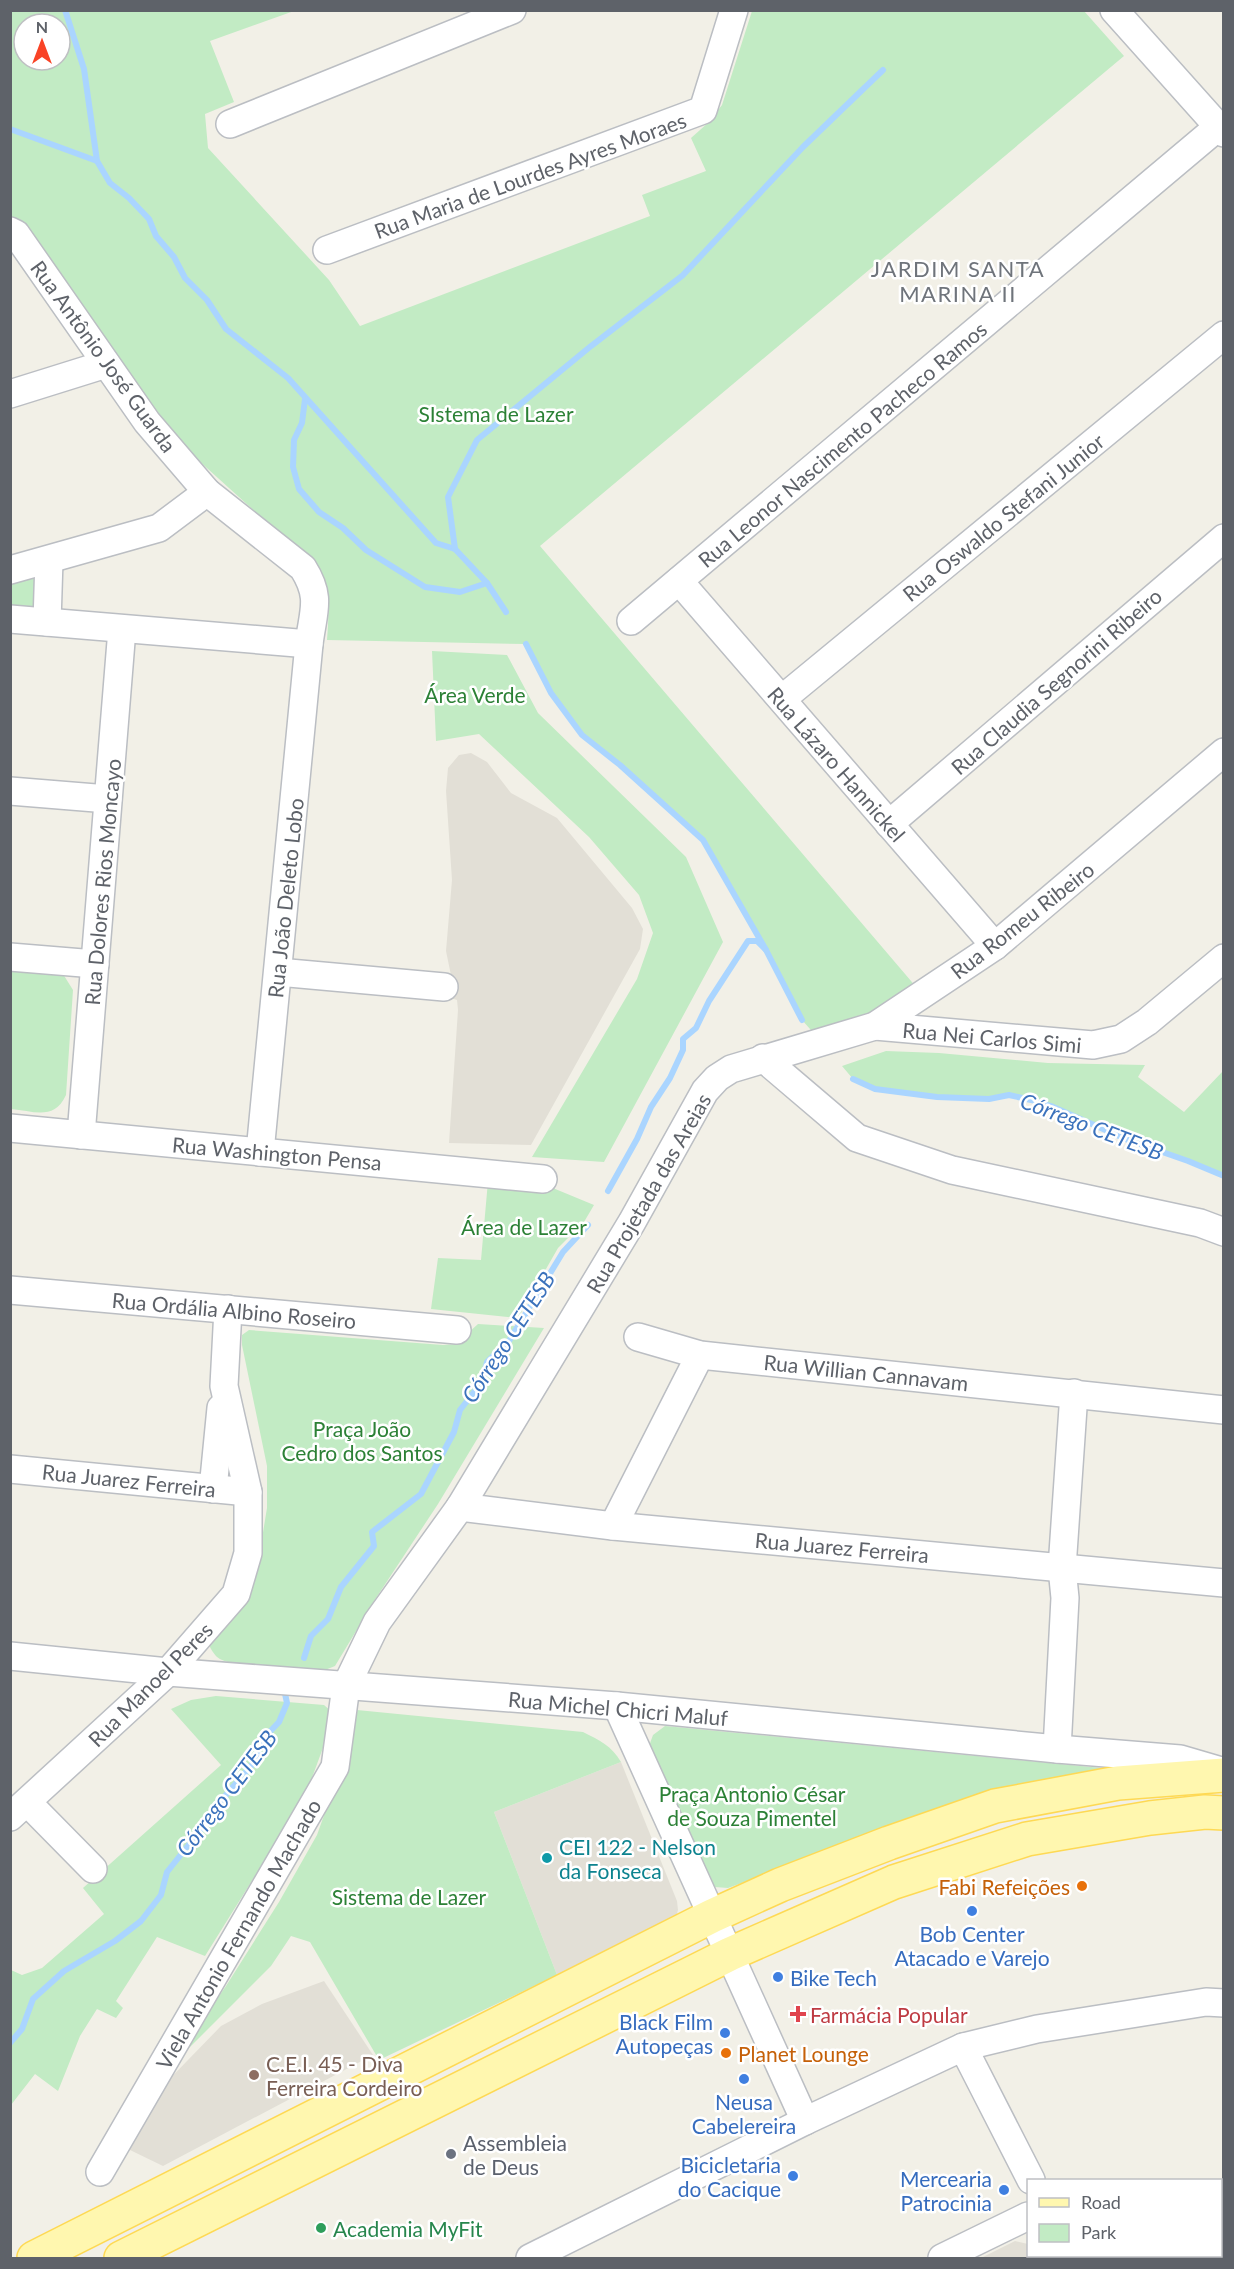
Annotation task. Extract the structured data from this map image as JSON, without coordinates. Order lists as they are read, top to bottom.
{
  "streets": {
    "street": [
      "Rua Maria de Lourdes Ayres Moraes",
      "Rua Antônio José Guarda",
      "Rua Leonor Nascimento Pacheco Ramos",
      "Rua Oswaldo Stefani Junior",
      "Rua Claudia Segnorini Ribeiro",
      "Rua Lázaro Hannickel",
      "Rua Dolores Rios Moncayo",
      "Rua João Deleto Lobo",
      "Rua Romeu Ribeiro",
      "Rua Nei Carlos Simi",
      "Rua Washington Pensa",
      "Rua Projetada das Areias",
      "Rua Ordália Albino Roseiro",
      "Rua Willian Cannavam",
      "Rua Juarez Ferreira",
      "Rua Manoel Peres",
      "Rua Michel Chicri Maluf",
      "Viela Antonio Fernando Machado"
    ]
  },
  "crossings": [
    ["Rua Antônio José Guarda", "Rua João Deleto Lobo"],
    ["Rua Leonor Nascimento Pacheco Ramos", "Rua Lázaro Hannickel"],
    ["Rua Oswaldo Stefani Junior", "Rua Lázaro Hannickel"],
    ["Rua Claudia Segnorini Ribeiro", "Rua Lázaro Hannickel"],
    ["Rua Lázaro Hannickel", "Rua Romeu Ribeiro"],
    ["Rua Dolores Rios Moncayo", "Rua Washington Pensa"],
    ["Rua João Deleto Lobo", "Rua Washington Pensa"],
    ["Rua Romeu Ribeiro", "Rua Nei Carlos Simi"],
    ["Rua Romeu Ribeiro", "Rua Projetada das Areias"],
    ["Rua Projetada das Areias", "Rua Juarez Ferreira"],
    ["Rua Projetada das Areias", "Rua Michel Chicri Maluf"],
    ["Rua Projetada das Areias", "Viela Antonio Fernando Machado"],
    ["Rua Ordália Albino Roseiro", "Rua Manoel Peres"],
    ["Rua Juarez Ferreira", "Rua Manoel Peres"],
    ["Rua Manoel Peres", "Rua Michel Chicri Maluf"],
    ["Rua Michel Chicri Maluf", "Viela Antonio Fernando Machado"]
  ],
  "districts": ["JARDIM SANTA MARINA II"],
  "water": ["Córrego CETESB"],
  "parks": [
    "SIstema de Lazer",
    "Área Verde",
    "Área de Lazer",
    "Praça João Cedro dos Santos",
    "Praça Antonio César de Souza Pimentel",
    "Sistema de Lazer"
  ],
  "places": {
    "other": [
      "CEI 122 - Nelson da Fonseca",
      "Fabi Refeições",
      "Bob Center Atacado e Varejo",
      "Bike Tech",
      "Black Film Autopeças",
      "Planet Lounge",
      "C.E.I. 45 - Diva Ferreira Cordeiro",
      "Neusa Cabelereira",
      "Assembleia de Deus",
      "Bicicletaria do Cacique",
      "Mercearia Patrocinia",
      "Academia MyFit"
    ],
    "health": ["Farmácia Popular"]
  },
  "legend": ["Road", "Park"],
  "north": "top"
}
